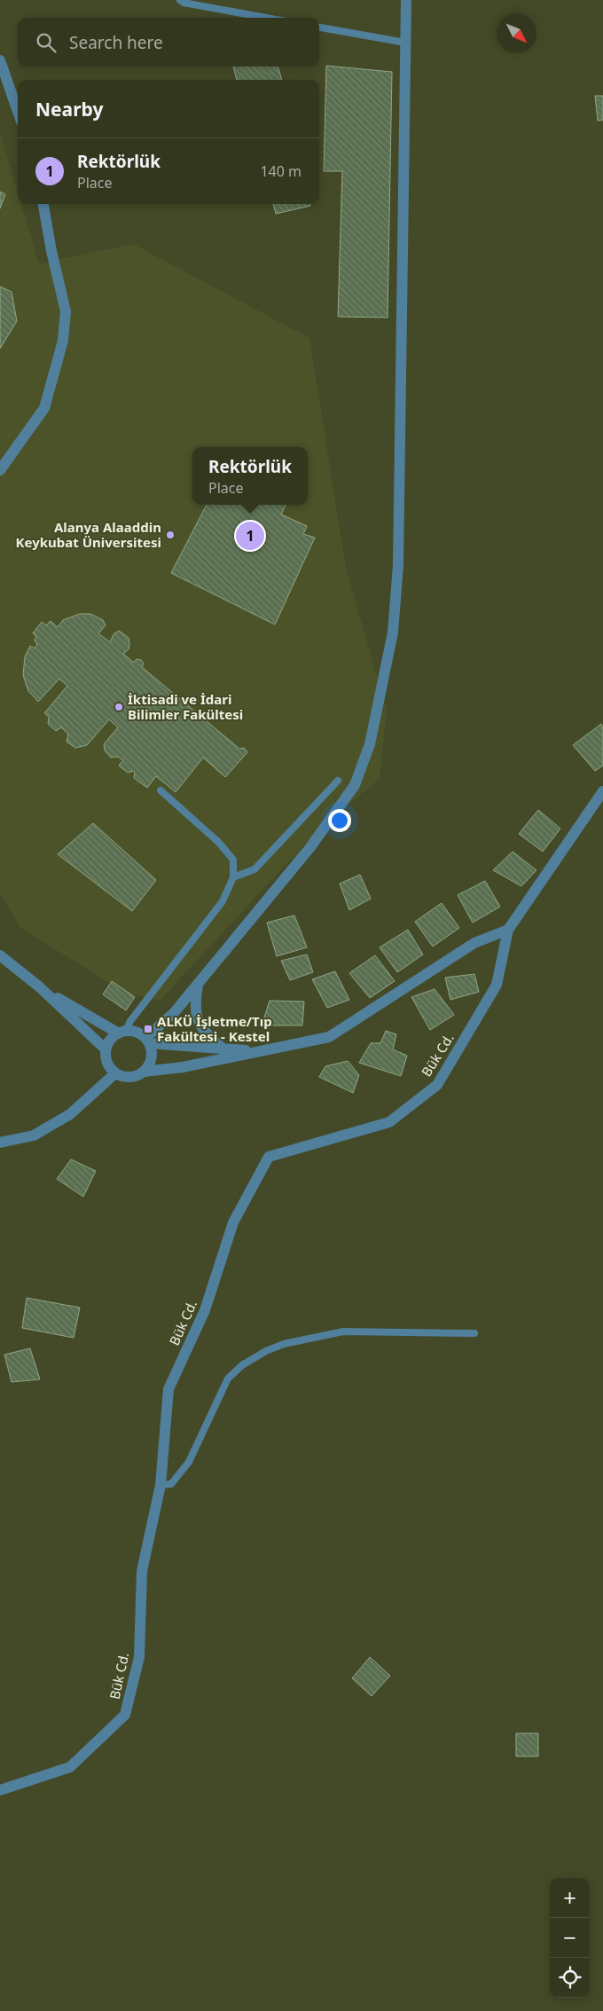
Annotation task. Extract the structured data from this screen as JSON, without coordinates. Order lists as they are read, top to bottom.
{
  "streets": {
    "street": ["Bük Cd."]
  },
  "places": {
    "other": ["Alanya Alaaddin Keykubat Üniversitesi", "İktisadi ve İdari Bilimler Fakültesi"],
    "transit": ["ALKÜ İşletme/Tıp Fakültesi - Kestel"]
  },
  "north": "bottom right",
  "page": {
    "search": "Search here",
    "heading": "Nearby",
    "list": [
      {
        "mark": "1",
        "name": "Rektörlük",
        "note": "Place",
        "value": "140 m"
      }
    ],
    "popup": ["Rektörlük", "Place"],
    "pins": "1",
    "map_buttons": ["+", "−"]
  }
}
